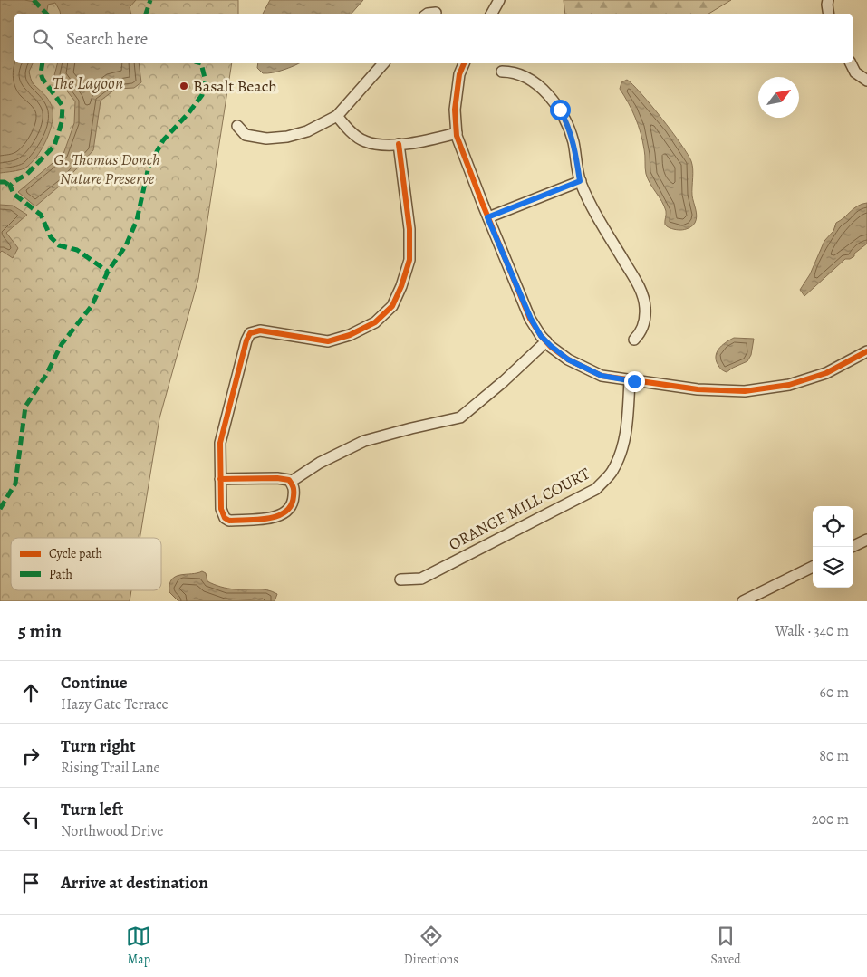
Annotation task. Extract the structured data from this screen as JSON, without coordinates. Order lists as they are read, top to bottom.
{
  "streets": {
    "street": ["ORANGE MILL COURT"]
  },
  "water": ["The Lagoon"],
  "parks": ["G. Thomas Donch Nature Preserve"],
  "places": ["Basalt Beach"],
  "legend": ["Cycle path", "Path"],
  "north": "top right",
  "page": {
    "search": "Search here",
    "heading": ["5 min", "Walk · 340 m"],
    "list": [
      ["Continue", "Hazy Gate Terrace", "60 m"],
      ["Turn right", "Rising Trail Lane", "80 m"],
      ["Turn left", "Northwood Drive", "200 m"],
      "Arrive at destination"
    ],
    "nav": ["Map", "Directions", "Saved"]
  }
}
